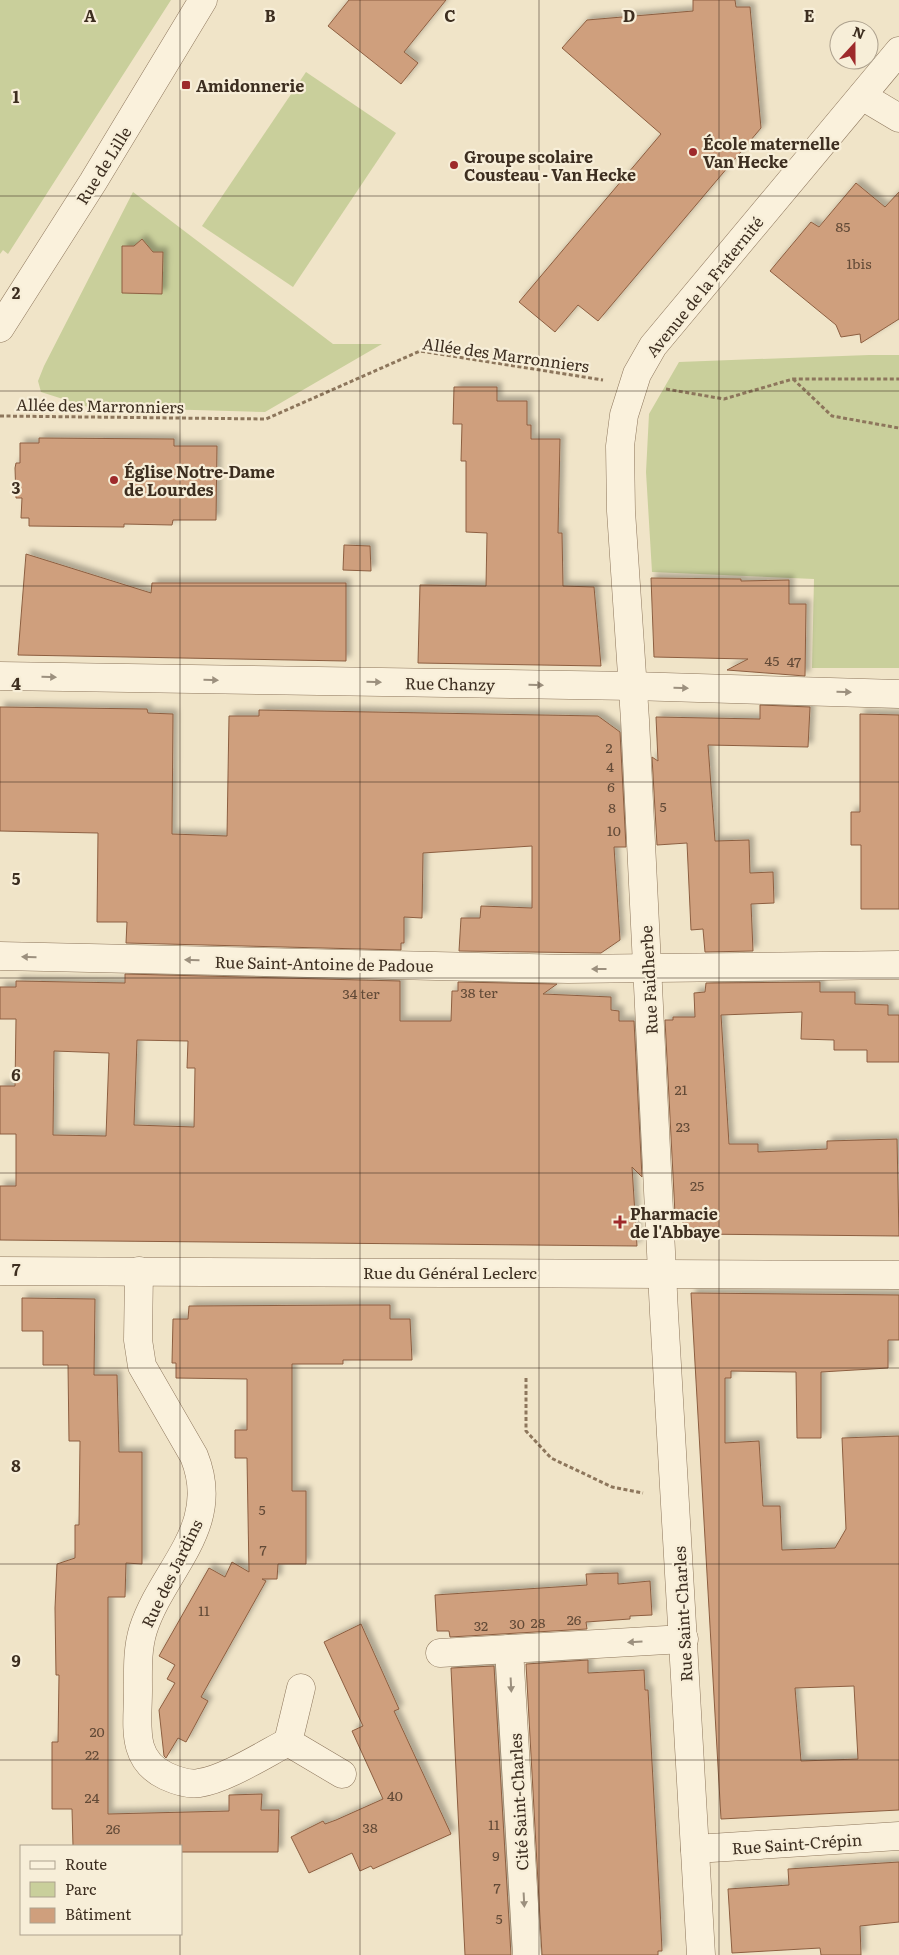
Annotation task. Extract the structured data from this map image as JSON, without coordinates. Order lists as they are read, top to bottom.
{
  "streets": {
    "street": [
      "Rue de Lille",
      "Avenue de la Fraternité",
      "Rue Chanzy",
      "Rue Saint-Antoine de Padoue",
      "Rue Faidherbe",
      "Rue du Général Leclerc",
      "Rue des Jardins",
      "Rue Saint-Charles",
      "Cité Saint-Charles",
      "Rue Saint-Crépin"
    ],
    "path": ["Allée des Marronniers"]
  },
  "crossings": [
    ["Avenue de la Fraternité", "Allée des Marronniers"],
    ["Avenue de la Fraternité", "Rue Chanzy"],
    ["Avenue de la Fraternité", "Rue Faidherbe"],
    ["Rue Chanzy", "Rue Faidherbe"],
    ["Rue Saint-Antoine de Padoue", "Rue Faidherbe"],
    ["Rue Faidherbe", "Rue du Général Leclerc"],
    ["Rue Faidherbe", "Rue Saint-Charles"],
    ["Rue du Général Leclerc", "Rue des Jardins"],
    ["Rue du Général Leclerc", "Rue Saint-Charles"],
    ["Rue Saint-Charles", "Rue Saint-Crépin"]
  ],
  "one_way": ["Rue Chanzy", "Rue Saint-Antoine de Padoue", "Cité Saint-Charles"],
  "places": {
    "transit": ["Amidonnerie"],
    "other": ["École maternelle Van Hecke", "Groupe scolaire Cousteau - Van Hecke", "Église Notre-Dame de Lourdes"],
    "health": ["Pharmacie de l'Abbaye"]
  },
  "house_numbers": [
    "85",
    "1bis",
    "45",
    "47",
    "2",
    "4",
    "6",
    "5",
    "8",
    "10",
    "38 ter",
    "34 ter",
    "21",
    "23",
    "25",
    "5",
    "7",
    "11",
    "26",
    "28",
    "30",
    "32",
    "20",
    "22",
    "40",
    "24",
    "11",
    "38",
    "26",
    "9",
    "7",
    "5"
  ],
  "legend": ["Route", "Parc", "Bâtiment"],
  "north": "top",
  "grid": {
    "columns": [
      "A",
      "B",
      "C",
      "D",
      "E"
    ],
    "rows": [
      "1",
      "2",
      "3",
      "4",
      "5",
      "6",
      "7",
      "8",
      "9"
    ]
  }
}
